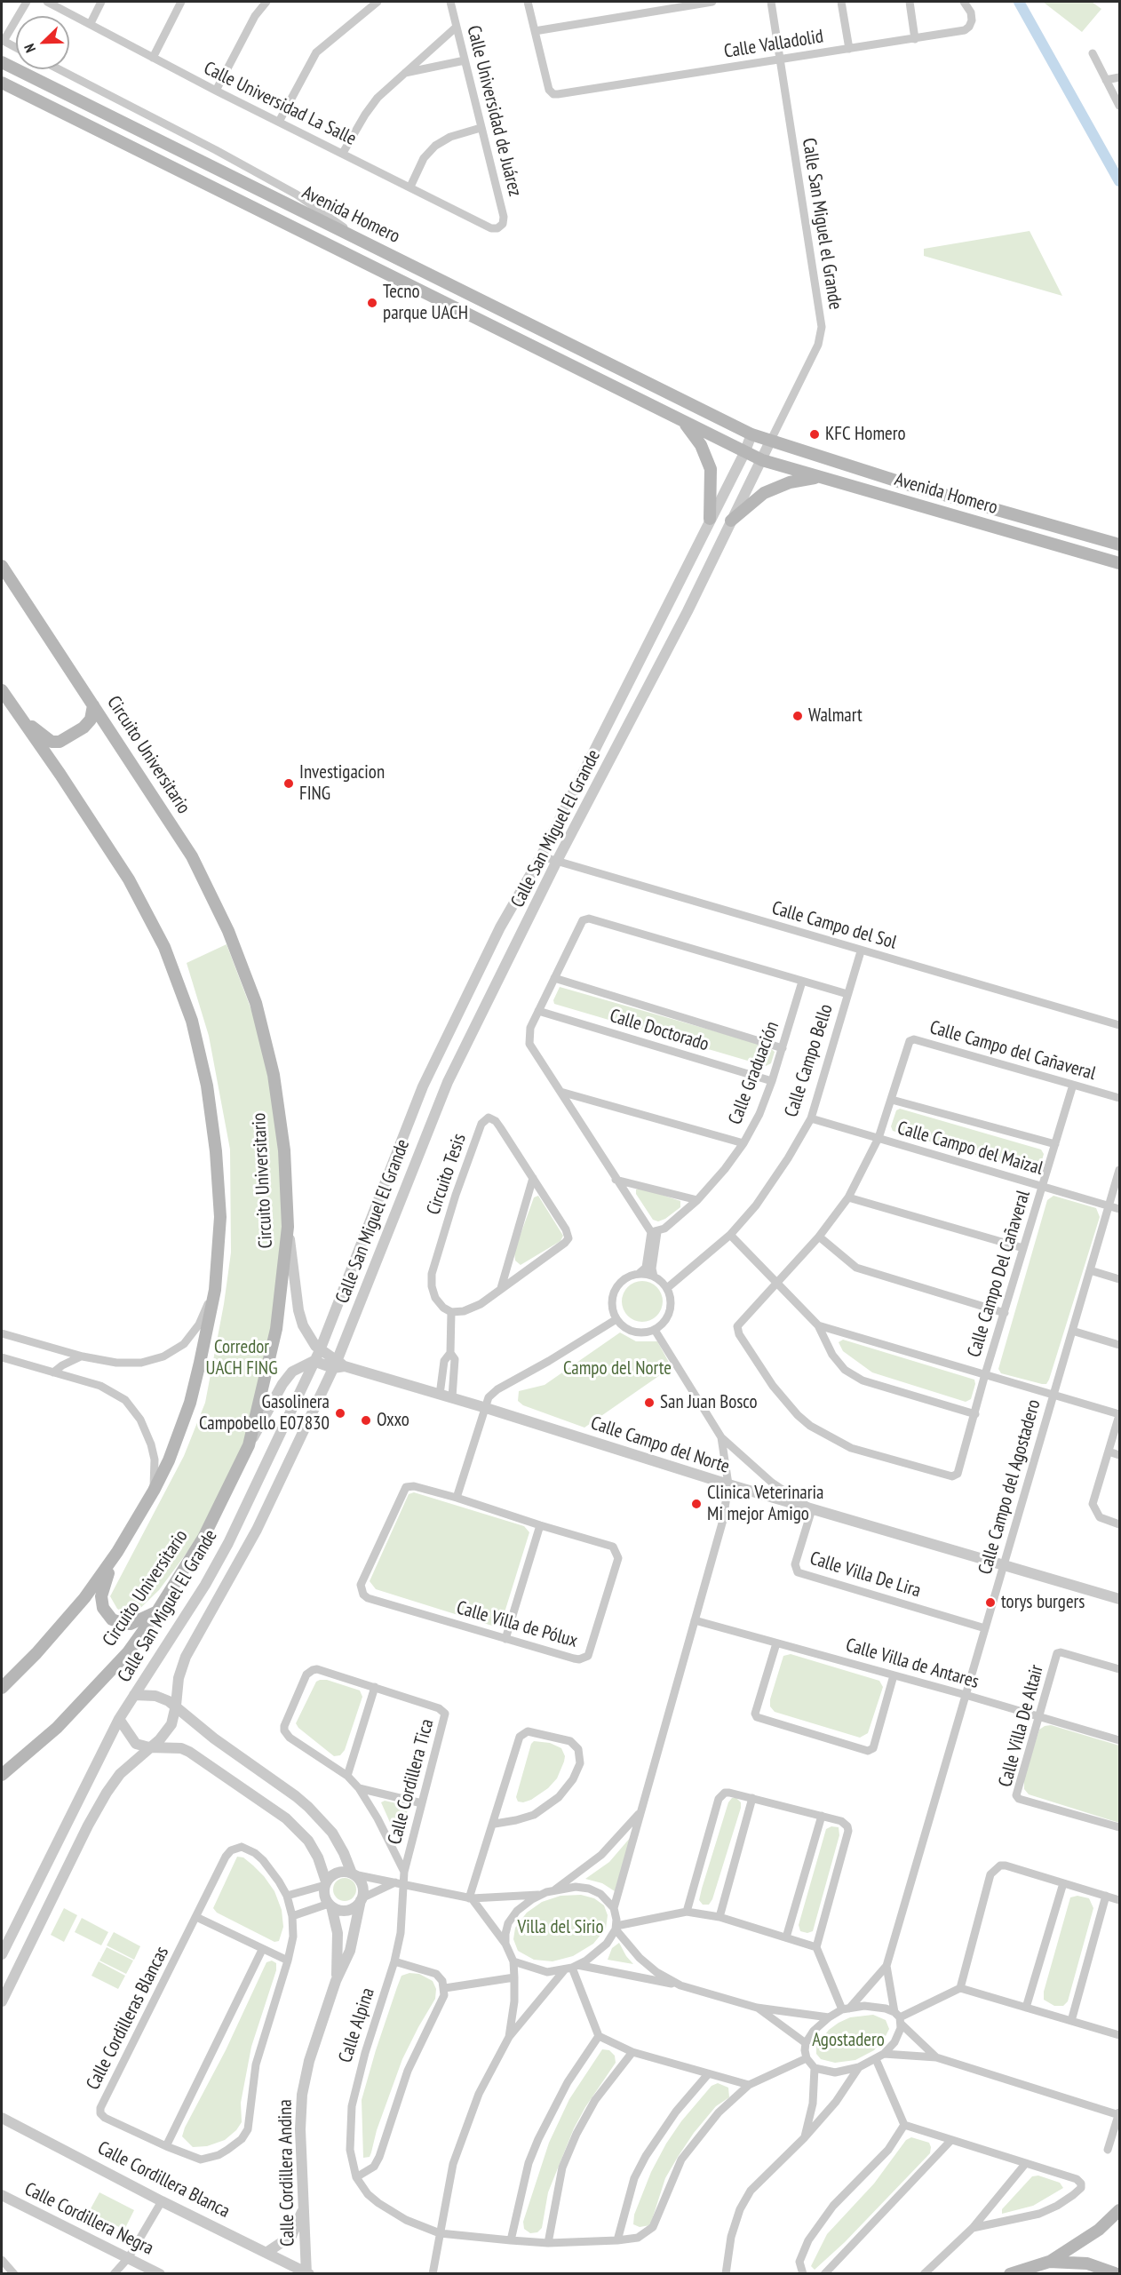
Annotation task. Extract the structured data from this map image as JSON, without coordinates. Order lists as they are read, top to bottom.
{
  "streets": {
    "main road": ["Avenida Homero", "Circuito Universitario"],
    "street": [
      "Calle Valladolid",
      "Calle Universidad La Salle",
      "Calle Universidad de Juárez",
      "Calle San Miguel el Grande",
      "Calle San Miguel El Grande",
      "Calle Campo del Sol",
      "Calle Doctorado",
      "Calle Campo del Cañaveral",
      "Calle Campo Bello",
      "Calle Graduación",
      "Calle Campo del Maizal",
      "Circuito Tesis",
      "Calle Campo Del Cañaveral",
      "Calle Campo del Norte",
      "Calle Campo del Agostadero",
      "Calle Villa De Lira",
      "Calle Villa de Pólux",
      "Calle Villa de Antares",
      "Calle Villa De Altair",
      "Calle Cordillera Tica",
      "Calle Cordilleras Blancas",
      "Calle Alpina",
      "Calle Cordillera Andina",
      "Calle Cordillera Blanca",
      "Calle Cordillera Negra"
    ]
  },
  "crossings": [
    ["Calle Valladolid", "Calle San Miguel el Grande"],
    ["Calle Universidad La Salle", "Calle Universidad de Juárez"],
    ["Avenida Homero", "Calle San Miguel el Grande"],
    ["Avenida Homero", "Calle San Miguel El Grande"],
    ["Calle San Miguel el Grande", "Calle San Miguel El Grande"],
    ["Calle San Miguel El Grande", "Calle Campo del Sol"],
    ["Calle San Miguel El Grande", "Calle Campo del Norte"],
    ["Calle Campo del Sol", "Calle Campo Bello"],
    ["Calle Doctorado", "Calle Graduación"],
    ["Calle Campo del Cañaveral", "Calle Campo del Maizal"],
    ["Calle Campo del Cañaveral", "Calle Campo Del Cañaveral"],
    ["Calle Campo Bello", "Calle Campo del Maizal"],
    ["Calle Campo Bello", "Calle Campo del Norte"],
    ["Calle Campo del Maizal", "Calle Campo Del Cañaveral"],
    ["Calle Campo del Maizal", "Calle Campo del Agostadero"],
    ["Calle Campo del Norte", "Calle Campo del Agostadero"],
    ["Calle Campo del Norte", "Calle Villa De Lira"],
    ["Calle Campo del Agostadero", "Calle Villa De Lira"],
    ["Calle Campo del Agostadero", "Calle Villa de Antares"],
    ["Calle Villa de Antares", "Calle Villa De Altair"],
    ["Calle Cordillera Tica", "Calle Alpina"],
    ["Calle Cordillera Andina", "Calle Cordillera Blanca"]
  ],
  "parks": [
    "Corredor UACH FING",
    "Campo del Norte",
    "Villa del Sirio",
    "Agostadero"
  ],
  "places": [
    "Tecno parque UACH",
    "KFC Homero",
    "Walmart",
    "Investigacion FING",
    "San Juan Bosco",
    "Gasolinera Campobello E07830",
    "Oxxo",
    "Clinica Veterinaria Mi mejor Amigo",
    "torys burgers"
  ],
  "north": "bottom left"
}
